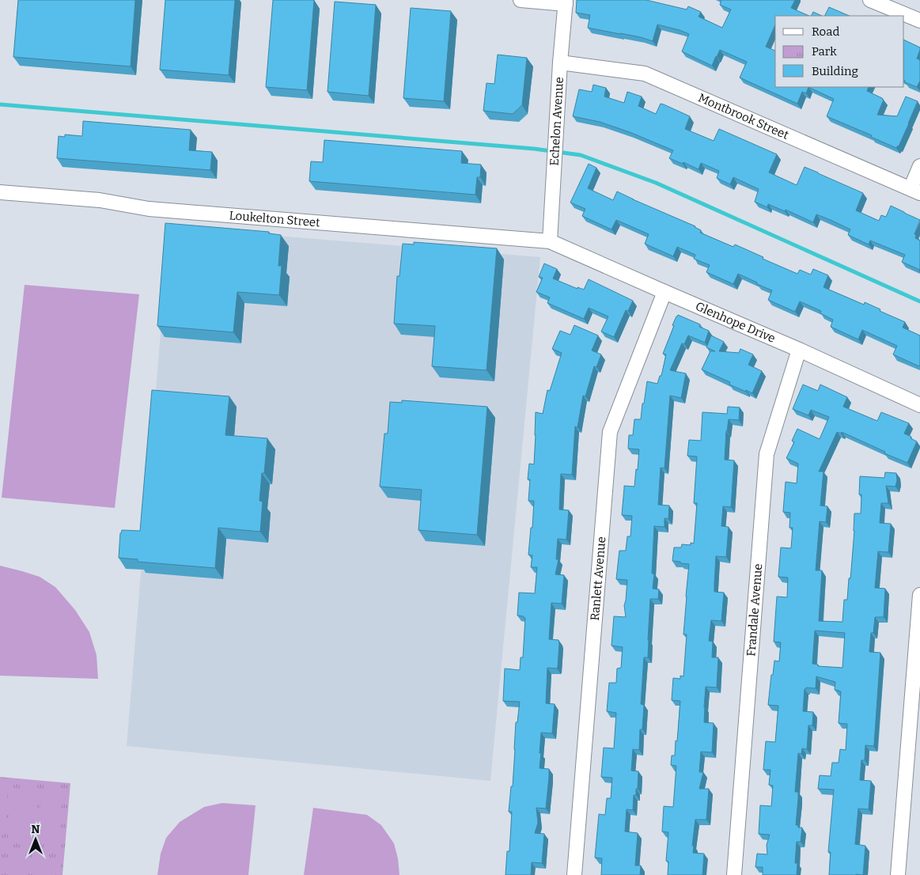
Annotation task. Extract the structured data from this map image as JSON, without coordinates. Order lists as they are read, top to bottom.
{
  "streets": {
    "street": [
      "Montbrook Street",
      "Echelon Avenue",
      "Loukelton Street",
      "Glenhope Drive",
      "Ranlett Avenue",
      "Frandale Avenue"
    ]
  },
  "crossings": [
    ["Montbrook Street", "Echelon Avenue"],
    ["Echelon Avenue", "Loukelton Street"],
    ["Echelon Avenue", "Glenhope Drive"],
    ["Loukelton Street", "Glenhope Drive"],
    ["Glenhope Drive", "Ranlett Avenue"],
    ["Glenhope Drive", "Frandale Avenue"]
  ],
  "legend": ["Road", "Park", "Building"],
  "north": "top"
}
